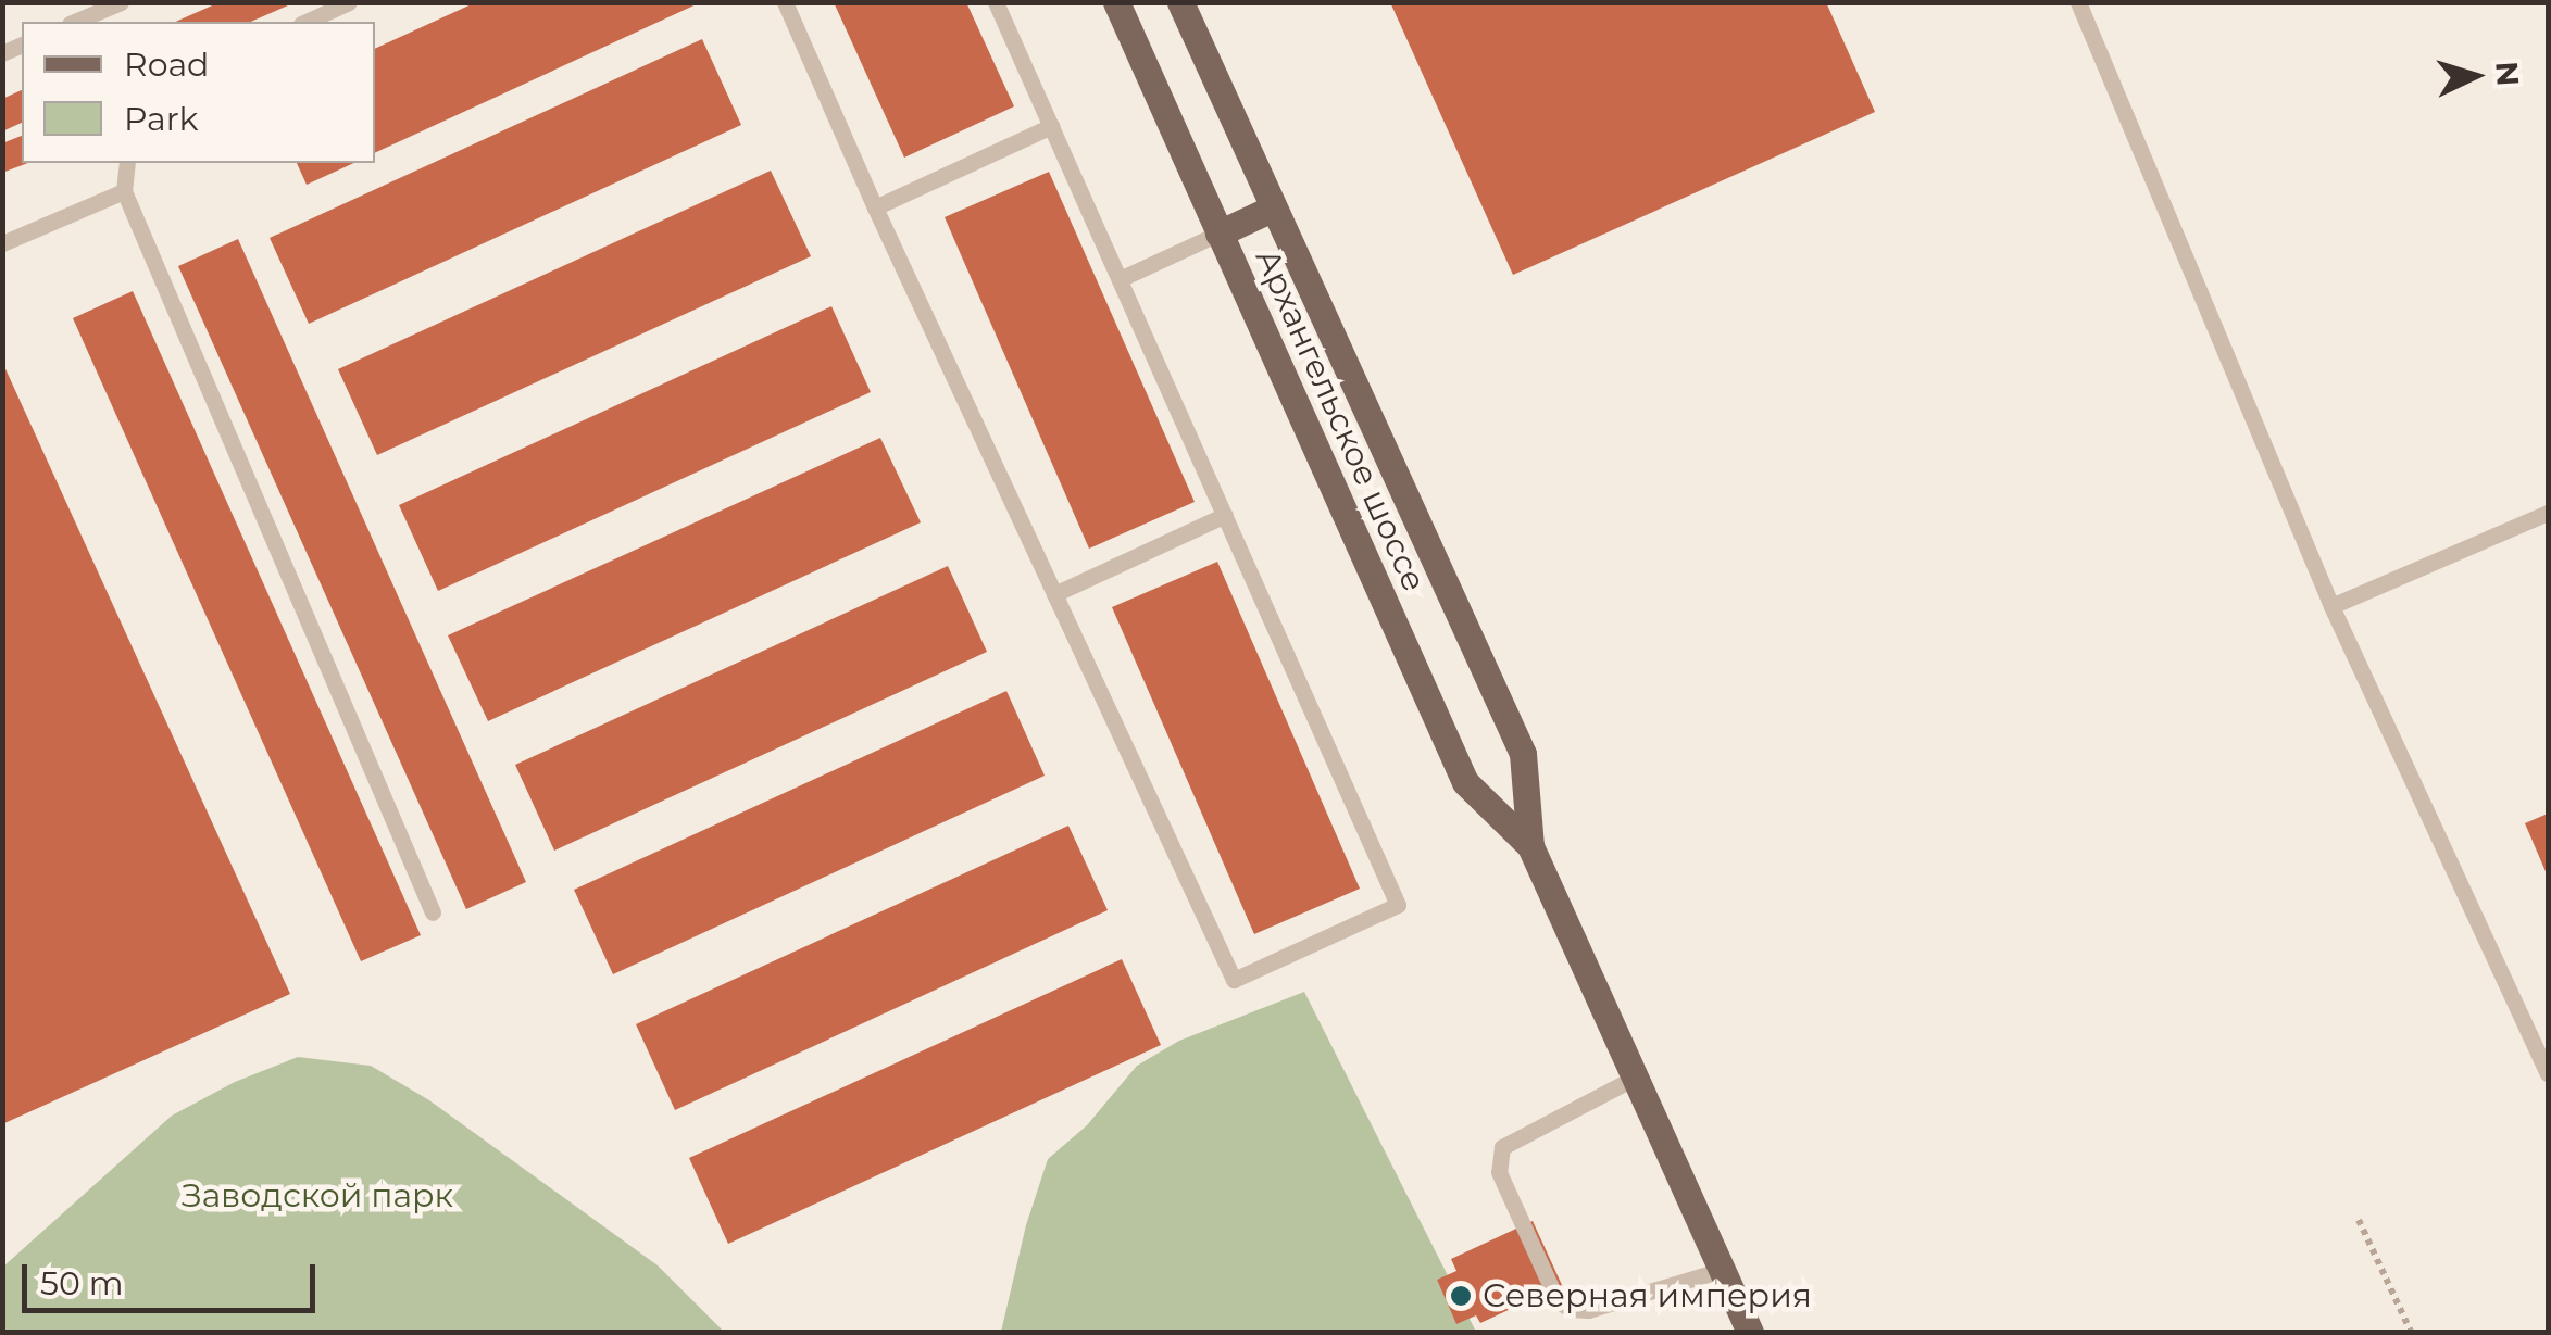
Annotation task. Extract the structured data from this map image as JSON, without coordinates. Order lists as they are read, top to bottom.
{
  "streets": {
    "main road": ["Архангельское шоссе"]
  },
  "parks": ["Заводской парк"],
  "places": ["Северная империя"],
  "legend": ["Road", "Park"],
  "scale_bar": "50 m",
  "north": "right"
}
